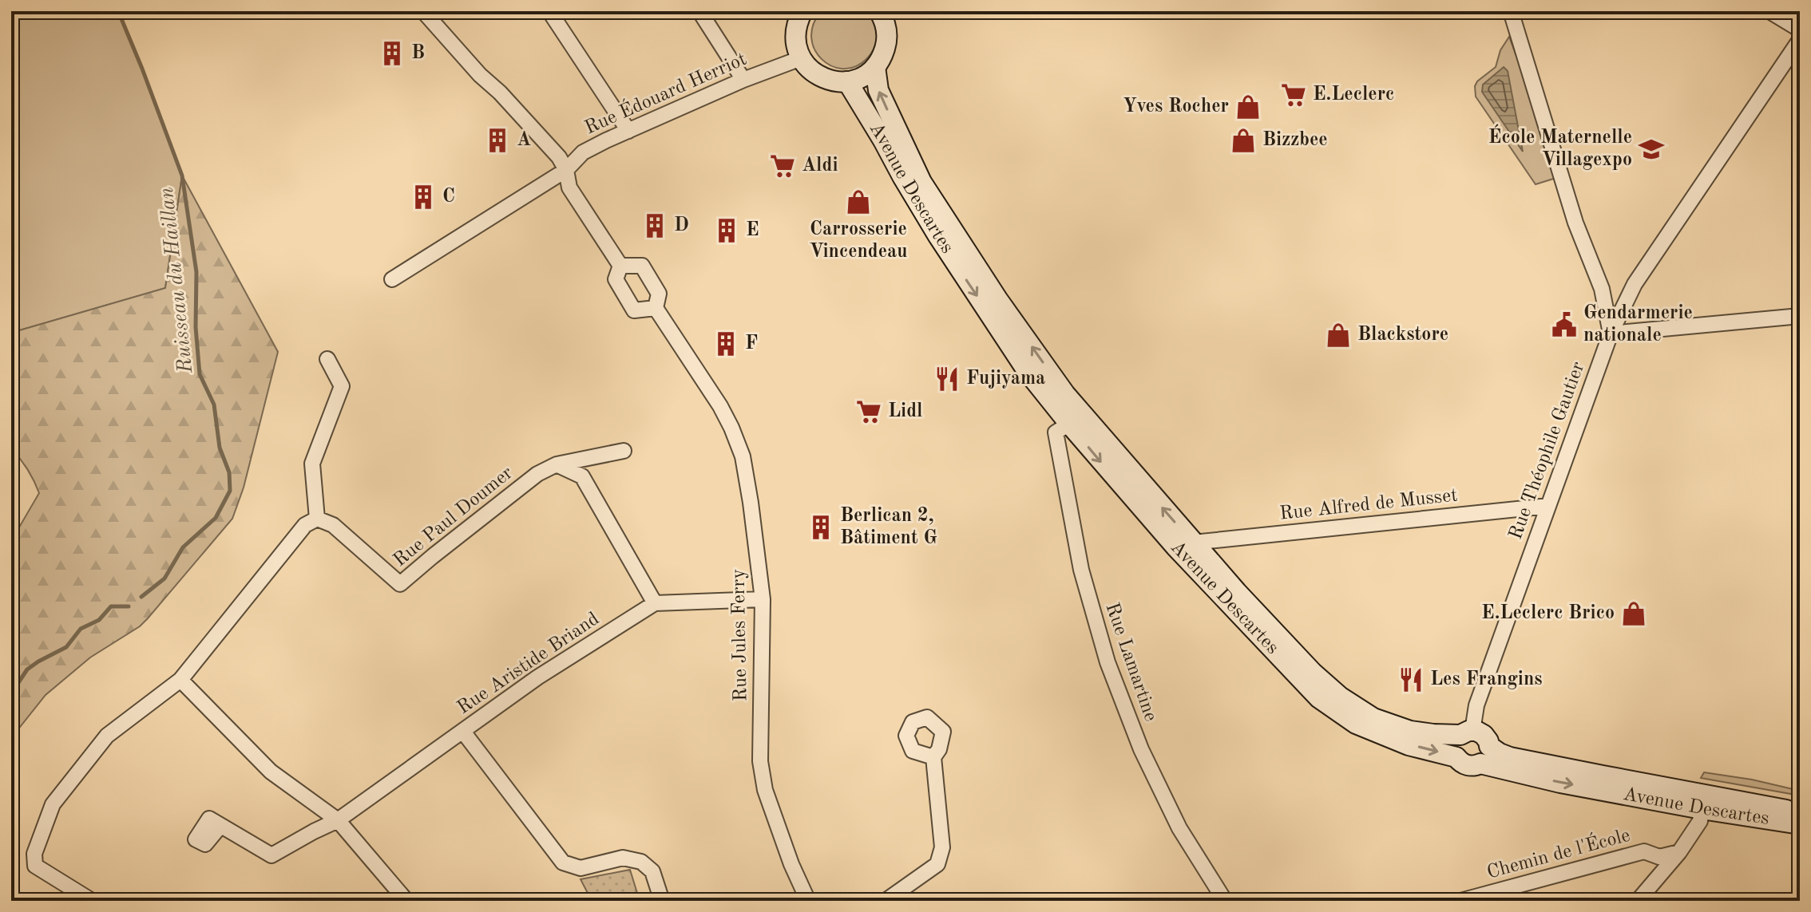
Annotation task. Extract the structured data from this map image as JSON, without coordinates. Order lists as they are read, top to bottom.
{
  "streets": {
    "main road": ["Avenue Descartes"],
    "street": [
      "Rue Édouard Herriot",
      "Rue Théophile Gautier",
      "Rue Alfred de Musset",
      "Rue Paul Doumer",
      "Rue Jules Ferry",
      "Rue Lamartine",
      "Rue Aristide Briand",
      "Chemin de l'École"
    ]
  },
  "crossings": [
    ["Avenue Descartes", "Rue Théophile Gautier"],
    ["Avenue Descartes", "Rue Alfred de Musset"],
    ["Avenue Descartes", "Rue Lamartine"],
    ["Rue Théophile Gautier", "Rue Alfred de Musset"]
  ],
  "water": ["Ruisseau du Haillan"],
  "places": {
    "building": [
      "B",
      "A",
      "C",
      "D",
      "E",
      "F",
      "Berlican 2, Bâtiment G"
    ],
    "supermarket": ["E.Leclerc", "Aldi", "Lidl"],
    "shop": [
      "Yves Rocher",
      "Bizzbee",
      "Carrosserie Vincendeau",
      "Blackstore",
      "E.Leclerc Brico"
    ],
    "school or university": ["École Maternelle Villagexpo"],
    "public building": ["Gendarmerie nationale"],
    "restaurant": ["Fujiyama", "Les Frangins"]
  }
}
